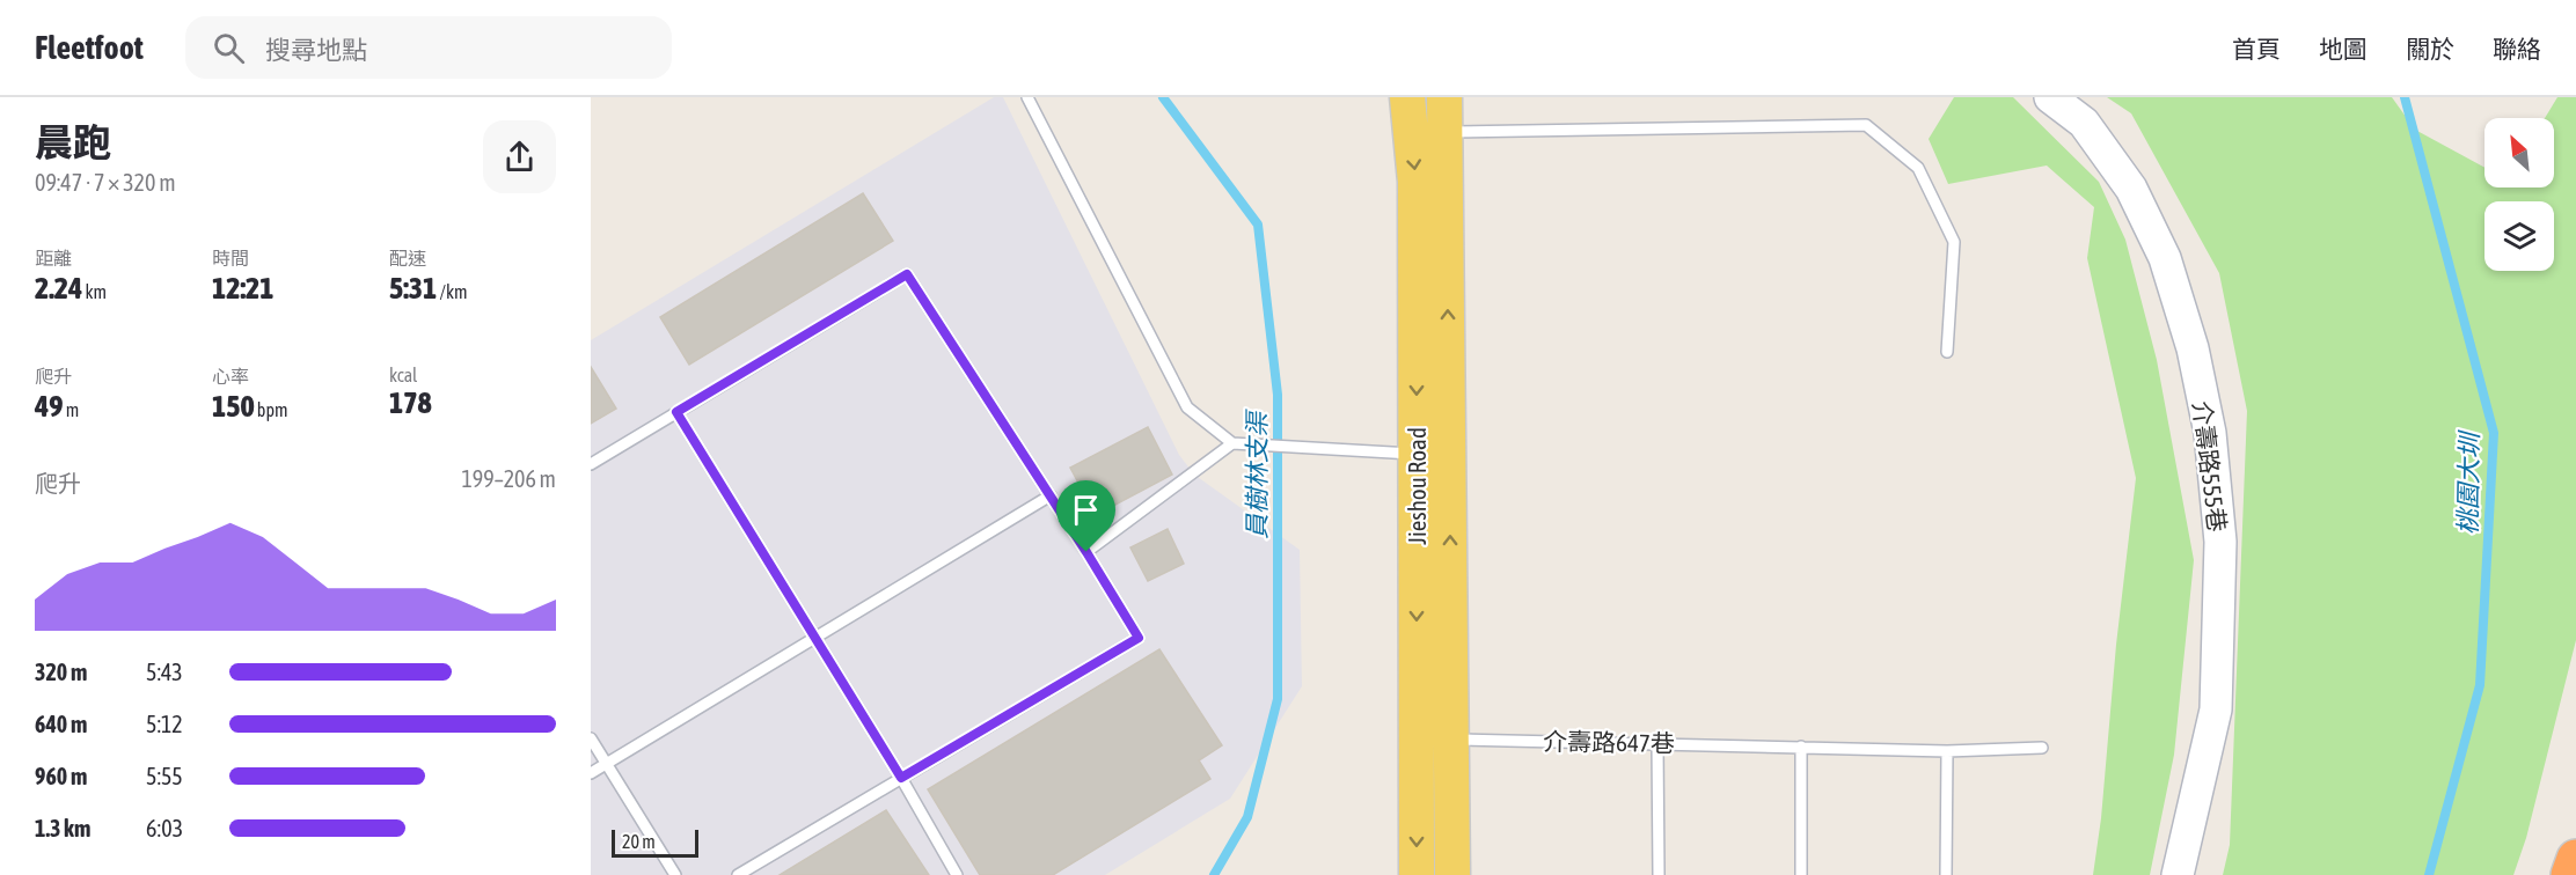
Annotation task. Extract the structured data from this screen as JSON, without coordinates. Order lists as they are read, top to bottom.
{
  "streets": {
    "main road": ["Jieshou Road"],
    "street": ["介壽路555巷"],
    "lane": ["介壽路647巷"]
  },
  "crossings": [
    ["Jieshou Road", "介壽路647巷"]
  ],
  "water": ["員樹林支渠", "桃園大圳"],
  "scale_bar": "20 m",
  "north": "top left",
  "page": {
    "header": "Fleetfoot",
    "search": "搜尋地點",
    "nav": [
      "首頁",
      "地圖",
      "關於",
      "聯絡"
    ],
    "heading": ["晨跑", "09:47 · 7 × 320 m"],
    "stats": [
      ["距離", "2.24 km"],
      ["時間", "12:21"],
      ["配速", "5:31 /km"],
      ["爬升", "49 m"],
      ["心率", "150 bpm"],
      ["kcal", "178"]
    ],
    "chart": ["爬升", "199–206 m"],
    "list": [
      {
        "name": "320 m",
        "note": "5:43"
      },
      {
        "name": "640 m",
        "note": "5:12"
      },
      {
        "name": "960 m",
        "note": "5:55"
      },
      {
        "name": "1.3 km",
        "note": "6:03"
      }
    ],
    "scale": "20 m"
  }
}
